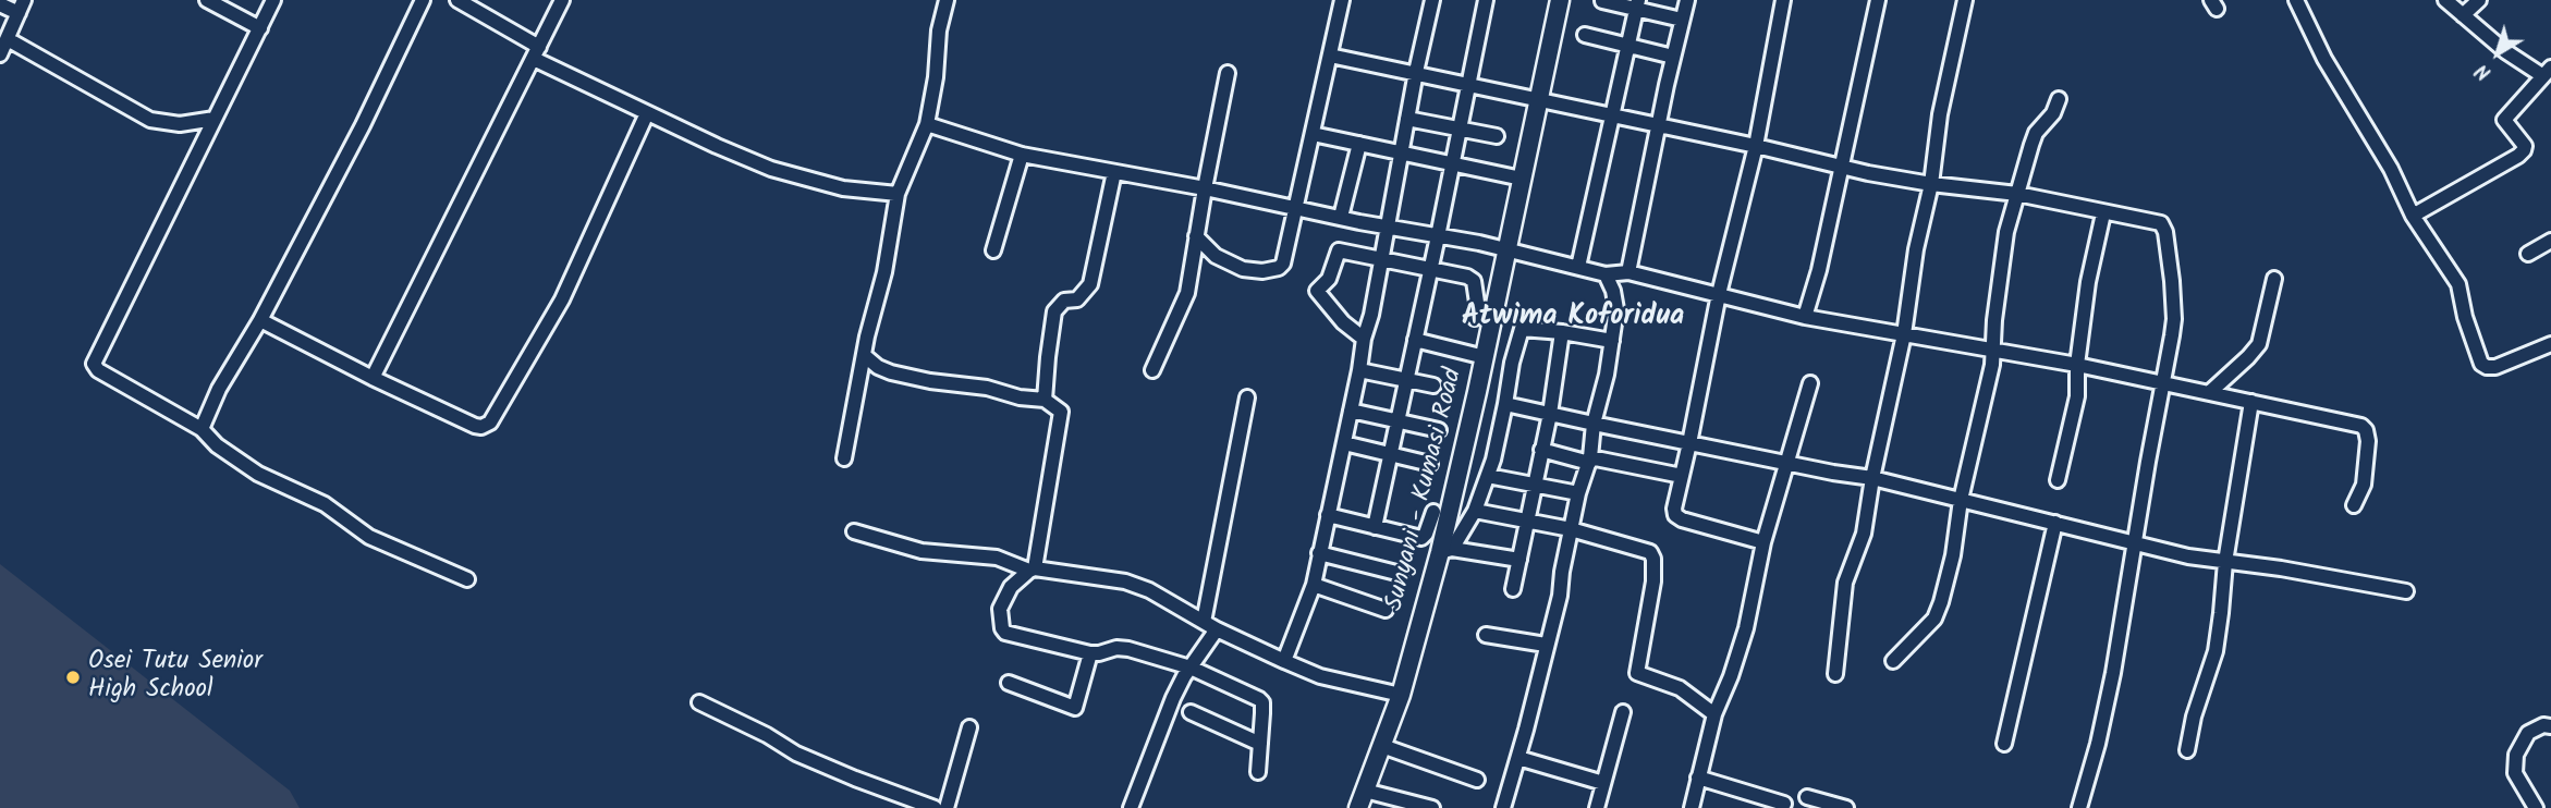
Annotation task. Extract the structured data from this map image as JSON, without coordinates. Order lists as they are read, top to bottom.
{
  "streets": {
    "main road": ["Sunyani - Kumasi Road"]
  },
  "districts": ["Atwima Koforidua"],
  "places": ["Osei Tutu Senior High School"],
  "north": "bottom left"
}
